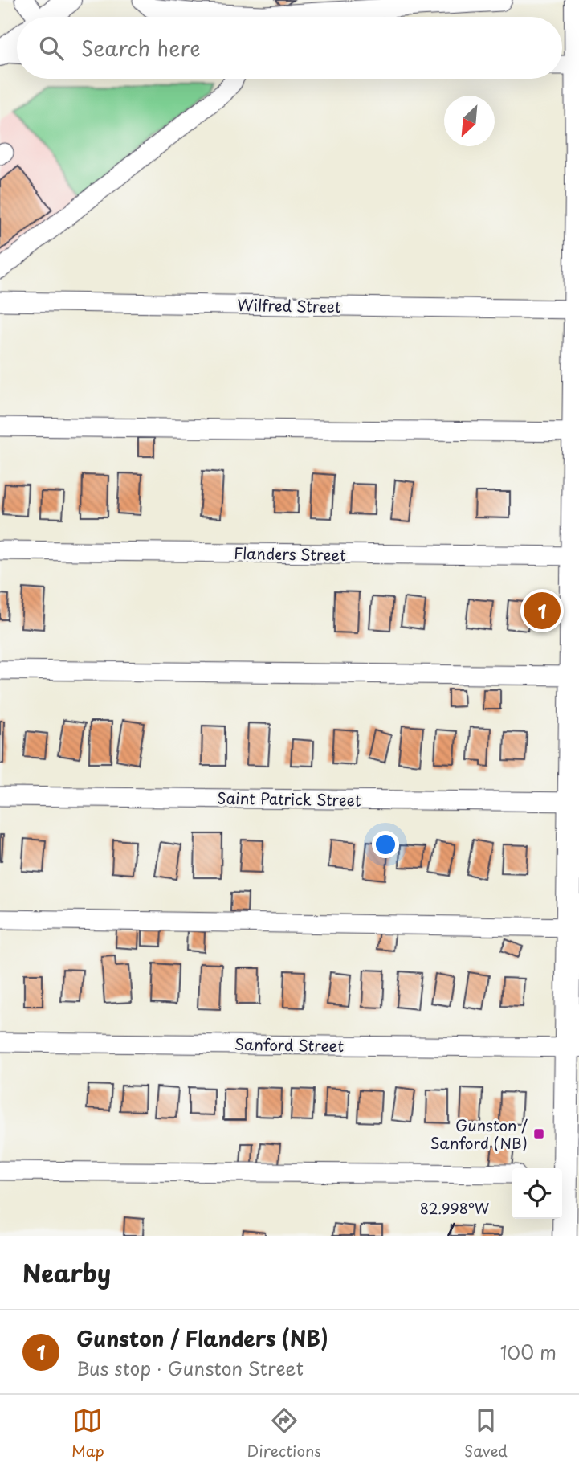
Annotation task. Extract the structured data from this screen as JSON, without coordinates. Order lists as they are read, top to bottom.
{
  "streets": {
    "street": [
      "Wilfred Street",
      "Flanders Street",
      "Saint Patrick Street",
      "Sanford Street"
    ]
  },
  "places": {
    "transit": ["Gunston / Sanford (NB)"]
  },
  "north": "bottom left",
  "page": {
    "search": "Search here",
    "pins": "1",
    "heading": "Nearby",
    "list": [
      {
        "mark": "1",
        "name": "Gunston / Flanders (NB)",
        "note": "Bus stop · Gunston Street",
        "value": "100 m"
      }
    ],
    "nav": ["Map", "Directions", "Saved"]
  },
  "coordinates": ["82.998°W"]
}
